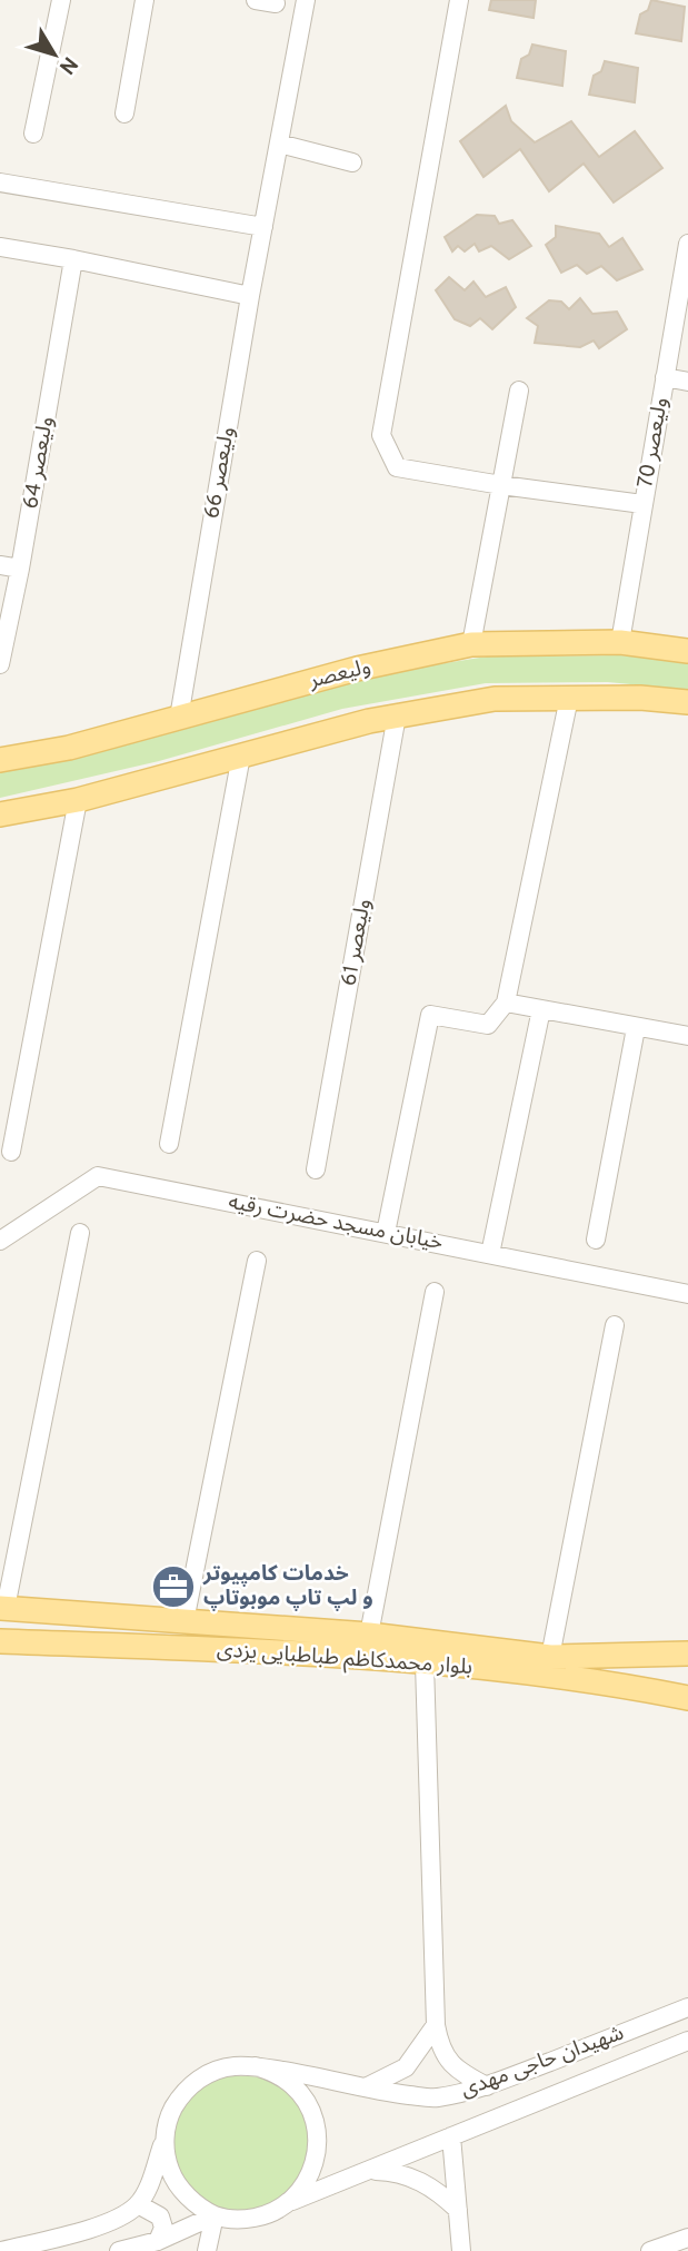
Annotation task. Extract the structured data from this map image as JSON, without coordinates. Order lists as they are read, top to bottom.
{
  "streets": {
    "main road": ["ولیعصر", "بلوار محمدکاظم طباطبایی یزدی"],
    "street": [
      "ولیعصر 70",
      "ولیعصر 64",
      "ولیعصر 66",
      "ولیعصر 61",
      "خیابان مسجد حضرت رقیه",
      "شهیدان حاجی مهدی"
    ]
  },
  "crossings": [
    ["ولیعصر 70", "ولیعصر"],
    ["ولیعصر 66", "ولیعصر"]
  ],
  "places": {
    "office": ["خدمات کامپیوتر و لپ تاپ موبوتاپ"]
  },
  "north": "bottom right"
}
